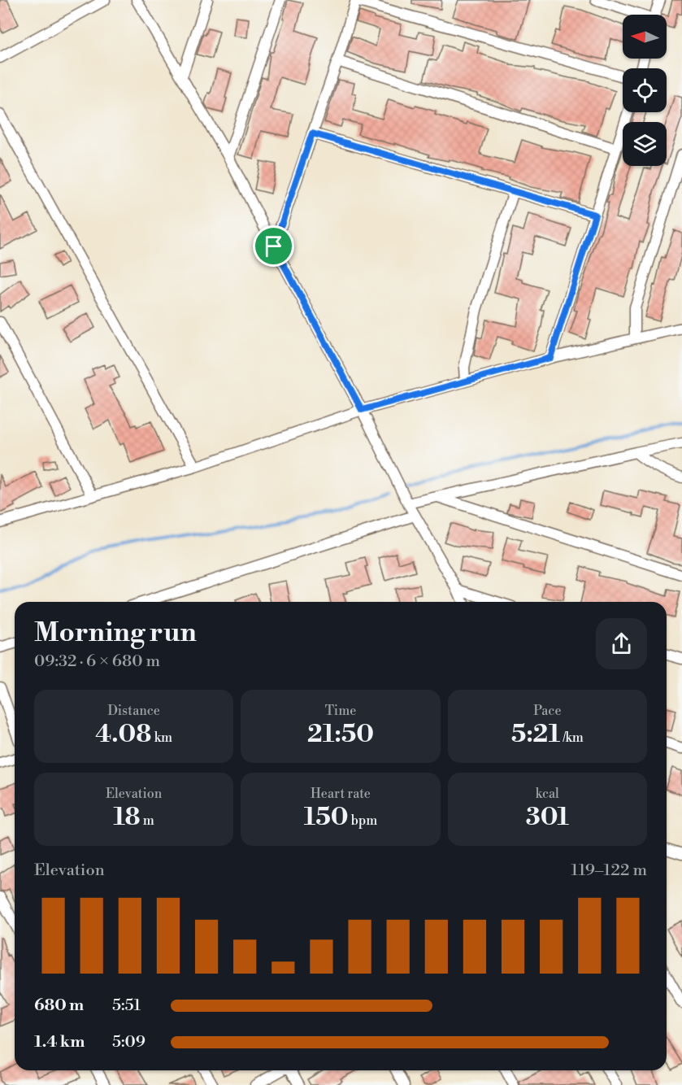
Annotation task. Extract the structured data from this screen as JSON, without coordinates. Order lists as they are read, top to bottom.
{
  "north": "left",
  "page": {
    "heading": ["Morning run", "09:32 · 6 × 680 m"],
    "stats": [
      ["Distance", "4.08 km"],
      ["Time", "21:50"],
      ["Pace", "5:21 /km"],
      ["Elevation", "18 m"],
      ["Heart rate", "150 bpm"],
      ["kcal", "301"]
    ],
    "chart": ["Elevation", "119–122 m"],
    "list": [
      {
        "name": "680 m",
        "note": "5:51"
      },
      {
        "name": "1.4 km",
        "note": "5:09"
      }
    ]
  }
}
